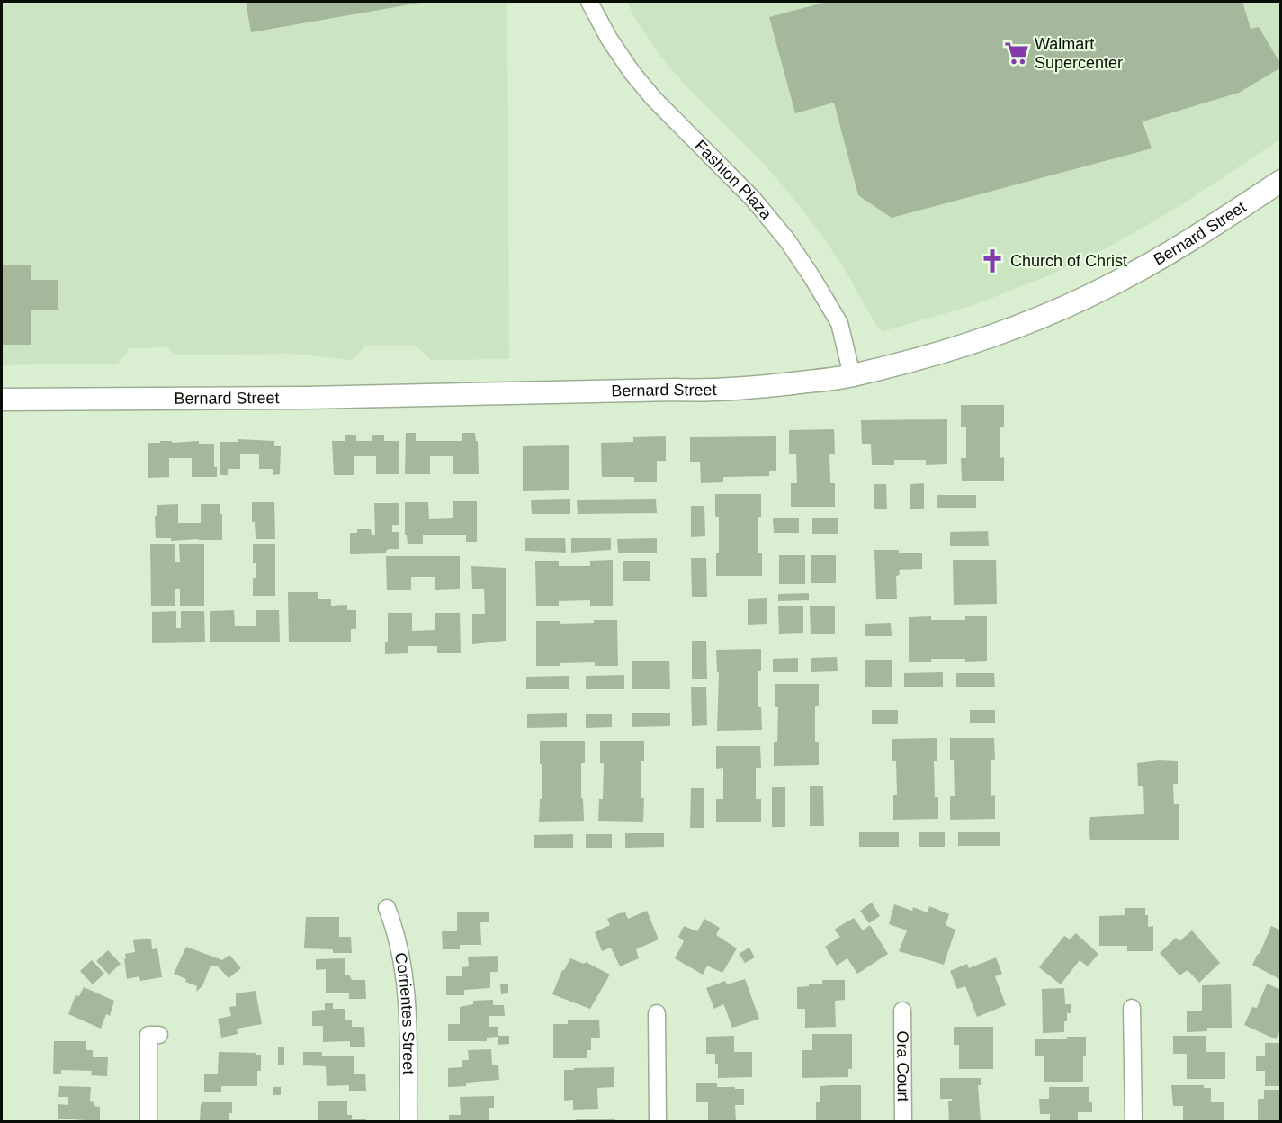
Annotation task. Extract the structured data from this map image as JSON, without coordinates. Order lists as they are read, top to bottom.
{
  "streets": {
    "street": [
      "Fashion Plaza",
      "Bernard Street",
      "Corrientes Street",
      "Ora Court"
    ]
  },
  "crossings": [
    ["Fashion Plaza", "Bernard Street"]
  ],
  "places": {
    "supermarket": ["Walmart Supercenter"],
    "church": ["Church of Christ"]
  }
}
